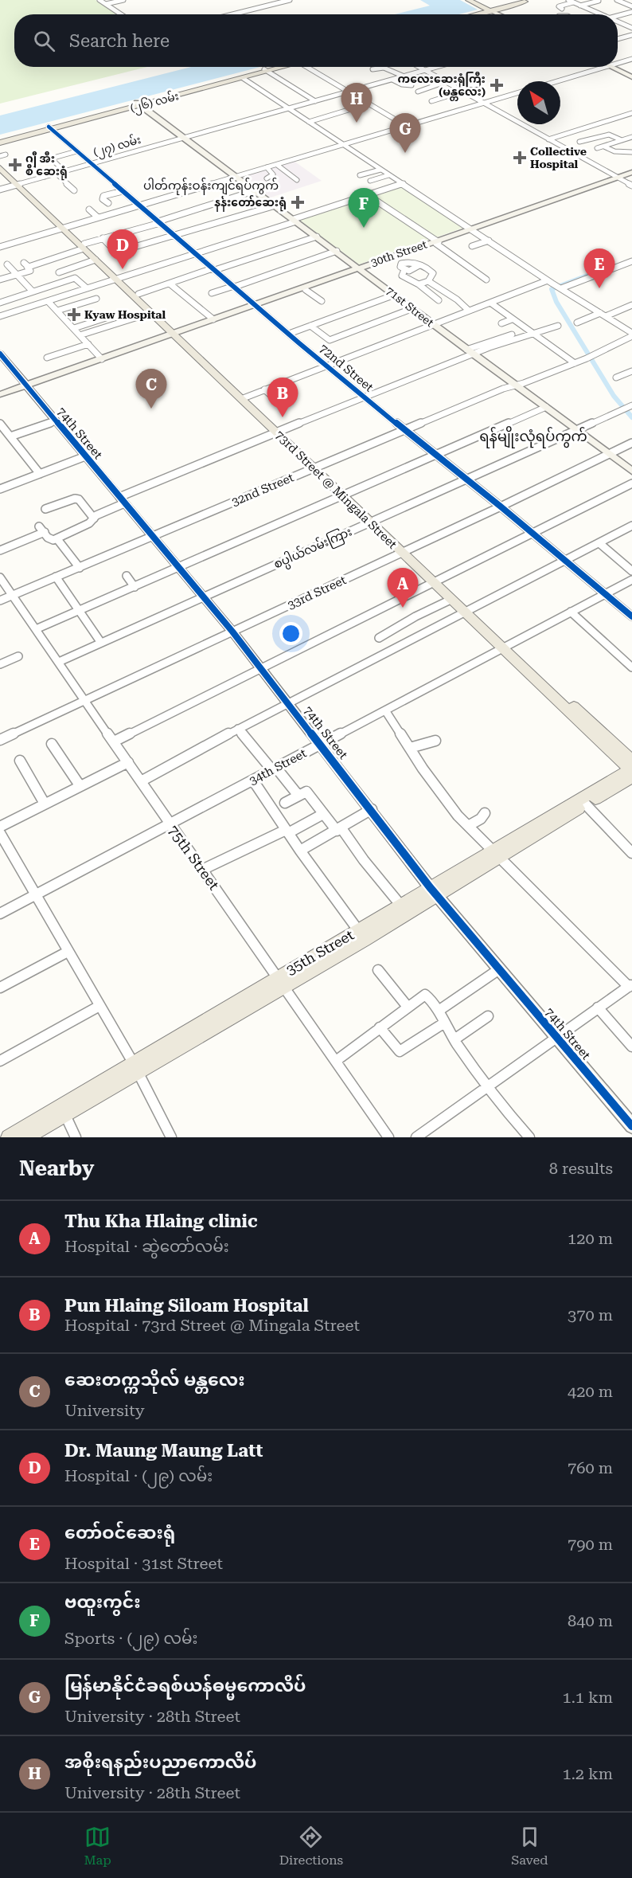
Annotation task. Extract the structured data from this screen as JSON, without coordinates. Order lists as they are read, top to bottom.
{
  "streets": {
    "main road": [
      "(၂၆) လမ်း",
      "30th Street",
      "71st Street",
      "74th Street",
      "73rd Street @ Mingala Street",
      "35th Street"
    ],
    "street": [
      "(၂၇) လမ်း",
      "72nd Street",
      "32nd Street",
      "စပ္ပါယ်လမ်းကြား",
      "33rd Street",
      "34th Street",
      "75th Street"
    ]
  },
  "crossings": [
    ["(၂၆) လမ်း", "71st Street"],
    ["(၂၆) လမ်း", "72nd Street"],
    ["(၂၇) လမ်း", "71st Street"],
    ["(၂၇) လမ်း", "72nd Street"],
    ["(၂၇) လမ်း", "73rd Street @ Mingala Street"],
    ["30th Street", "71st Street"],
    ["30th Street", "72nd Street"],
    ["30th Street", "74th Street"],
    ["30th Street", "73rd Street @ Mingala Street"],
    ["71st Street", "32nd Street"],
    ["71st Street", "စပ္ပါယ်လမ်းကြား"],
    ["71st Street", "33rd Street"],
    ["72nd Street", "32nd Street"],
    ["72nd Street", "စပ္ပါယ်လမ်းကြား"],
    ["72nd Street", "33rd Street"],
    ["72nd Street", "34th Street"],
    ["74th Street", "32nd Street"],
    ["74th Street", "စပ္ပါယ်လမ်းကြား"],
    ["74th Street", "33rd Street"],
    ["74th Street", "34th Street"],
    ["74th Street", "35th Street"],
    ["32nd Street", "73rd Street @ Mingala Street"],
    ["32nd Street", "75th Street"],
    ["73rd Street @ Mingala Street", "စပ္ပါယ်လမ်းကြား"],
    ["73rd Street @ Mingala Street", "33rd Street"],
    ["73rd Street @ Mingala Street", "34th Street"],
    ["73rd Street @ Mingala Street", "35th Street"],
    ["စပ္ပါယ်လမ်းကြား", "75th Street"],
    ["33rd Street", "75th Street"],
    ["34th Street", "75th Street"],
    ["75th Street", "35th Street"]
  ],
  "districts": ["ပါတ်ကုန်းဝန်းကျင်ရပ်ကွက်", "ရန်မျိုးလုံရပ်ကွက်"],
  "places": {
    "health": [
      "ကလေးဆေးရုံကြီး (မန္တလေး)",
      "Collective Hospital",
      "ဂျီ အီး စီ ဆေးရုံ",
      "နန်းတော်ဆေးရုံ",
      "Kyaw Hospital"
    ]
  },
  "north": "top left",
  "page": {
    "search": "Search here",
    "pins": [
      "H",
      "G",
      "F",
      "D",
      "E",
      "C",
      "B",
      "A"
    ],
    "heading": ["Nearby", "8 results"],
    "list": [
      {
        "mark": "A",
        "name": "Thu Kha Hlaing clinic",
        "note": "Hospital · ဆွဲတော်လမ်း",
        "value": "120 m"
      },
      {
        "mark": "B",
        "name": "Pun Hlaing Siloam Hospital",
        "note": "Hospital · 73rd Street @ Mingala Street",
        "value": "370 m"
      },
      {
        "mark": "C",
        "name": "ဆေးတက္ကသိုလ် မန္တလေး",
        "note": "University",
        "value": "420 m"
      },
      {
        "mark": "D",
        "name": "Dr. Maung Maung Latt",
        "note": "Hospital · (၂၉) လမ်း",
        "value": "760 m"
      },
      {
        "mark": "E",
        "name": "တော်ဝင်ဆေးရုံ",
        "note": "Hospital · 31st Street",
        "value": "790 m"
      },
      {
        "mark": "F",
        "name": "ဗထူးကွင်း",
        "note": "Sports · (၂၉) လမ်း",
        "value": "840 m"
      },
      {
        "mark": "G",
        "name": "မြန်မာနိုင်ငံခရစ်ယန်ဓမ္မကောလိပ်",
        "note": "University · 28th Street",
        "value": "1.1 km"
      },
      {
        "mark": "H",
        "name": "အစိုးရနည်းပညာကောလိပ်",
        "note": "University · 28th Street",
        "value": "1.2 km"
      }
    ],
    "nav": ["Map", "Directions", "Saved"]
  }
}
